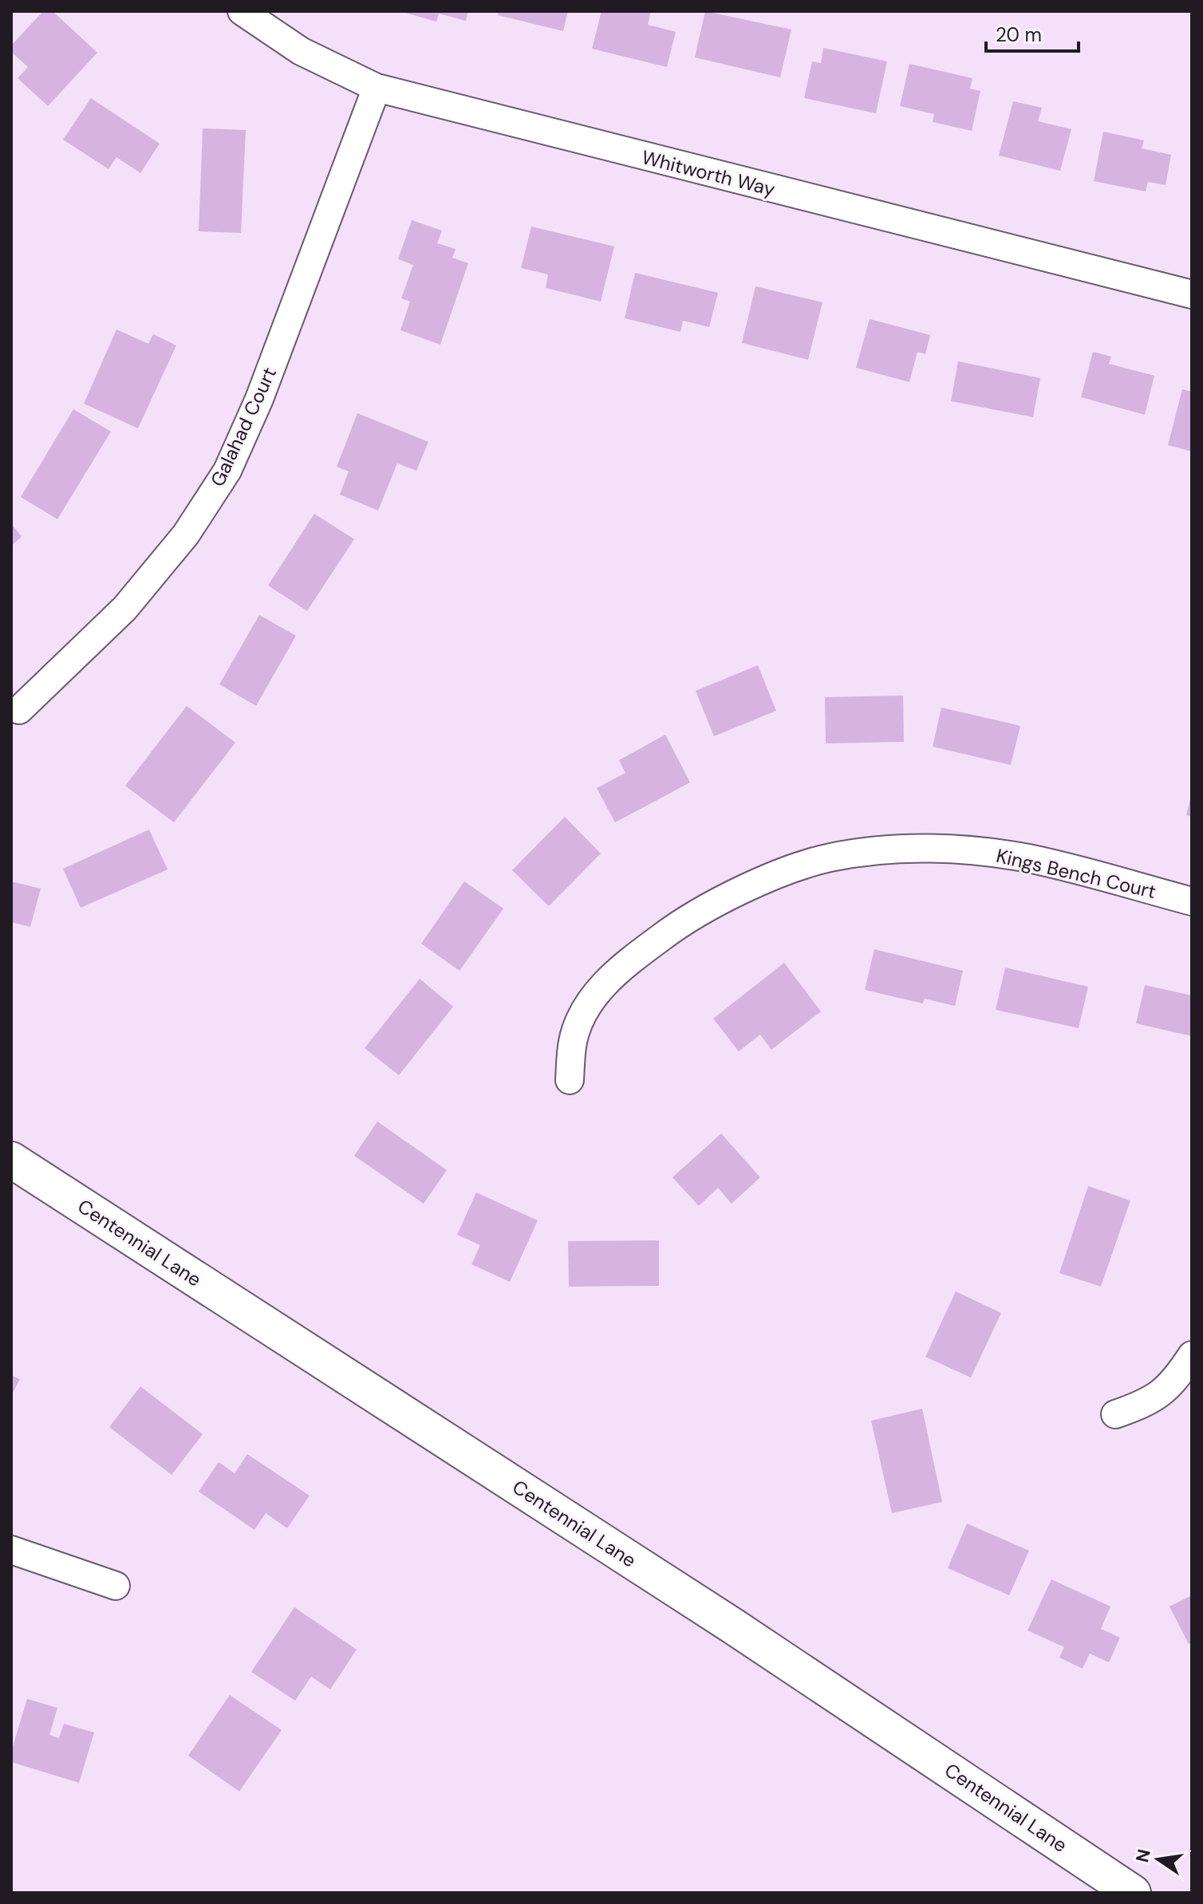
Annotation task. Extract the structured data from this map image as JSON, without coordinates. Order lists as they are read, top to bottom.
{
  "streets": {
    "street": [
      "Whitworth Way",
      "Galahad Court",
      "Kings Bench Court",
      "Centennial Lane"
    ]
  },
  "crossings": [
    ["Whitworth Way", "Galahad Court"]
  ],
  "scale_bar": "20 m",
  "north": "left"
}
